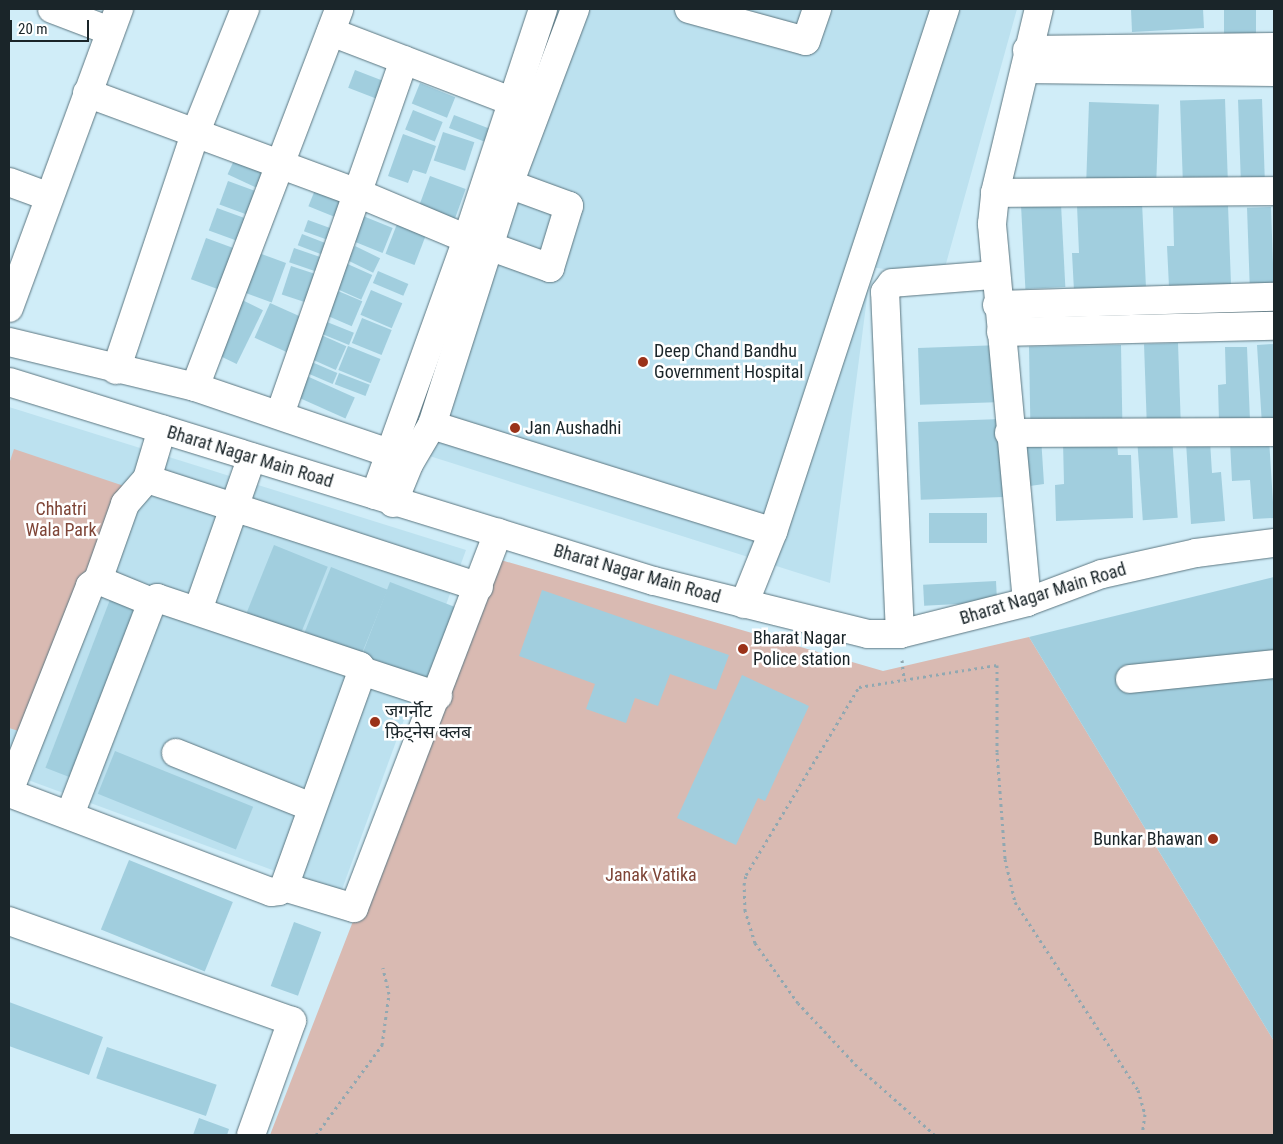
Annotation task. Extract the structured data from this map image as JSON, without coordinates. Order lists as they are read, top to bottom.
{
  "streets": {
    "street": ["Bharat Nagar Main Road"]
  },
  "parks": ["Chhatri Wala Park", "Janak Vatika"],
  "places": [
    "Deep Chand Bandhu Government Hospital",
    "Jan Aushadhi",
    "Bharat Nagar Police station",
    "जगर्नॉट फ़िट्नेस क्लब",
    "Bunkar Bhawan"
  ],
  "scale_bar": "20 m"
}
